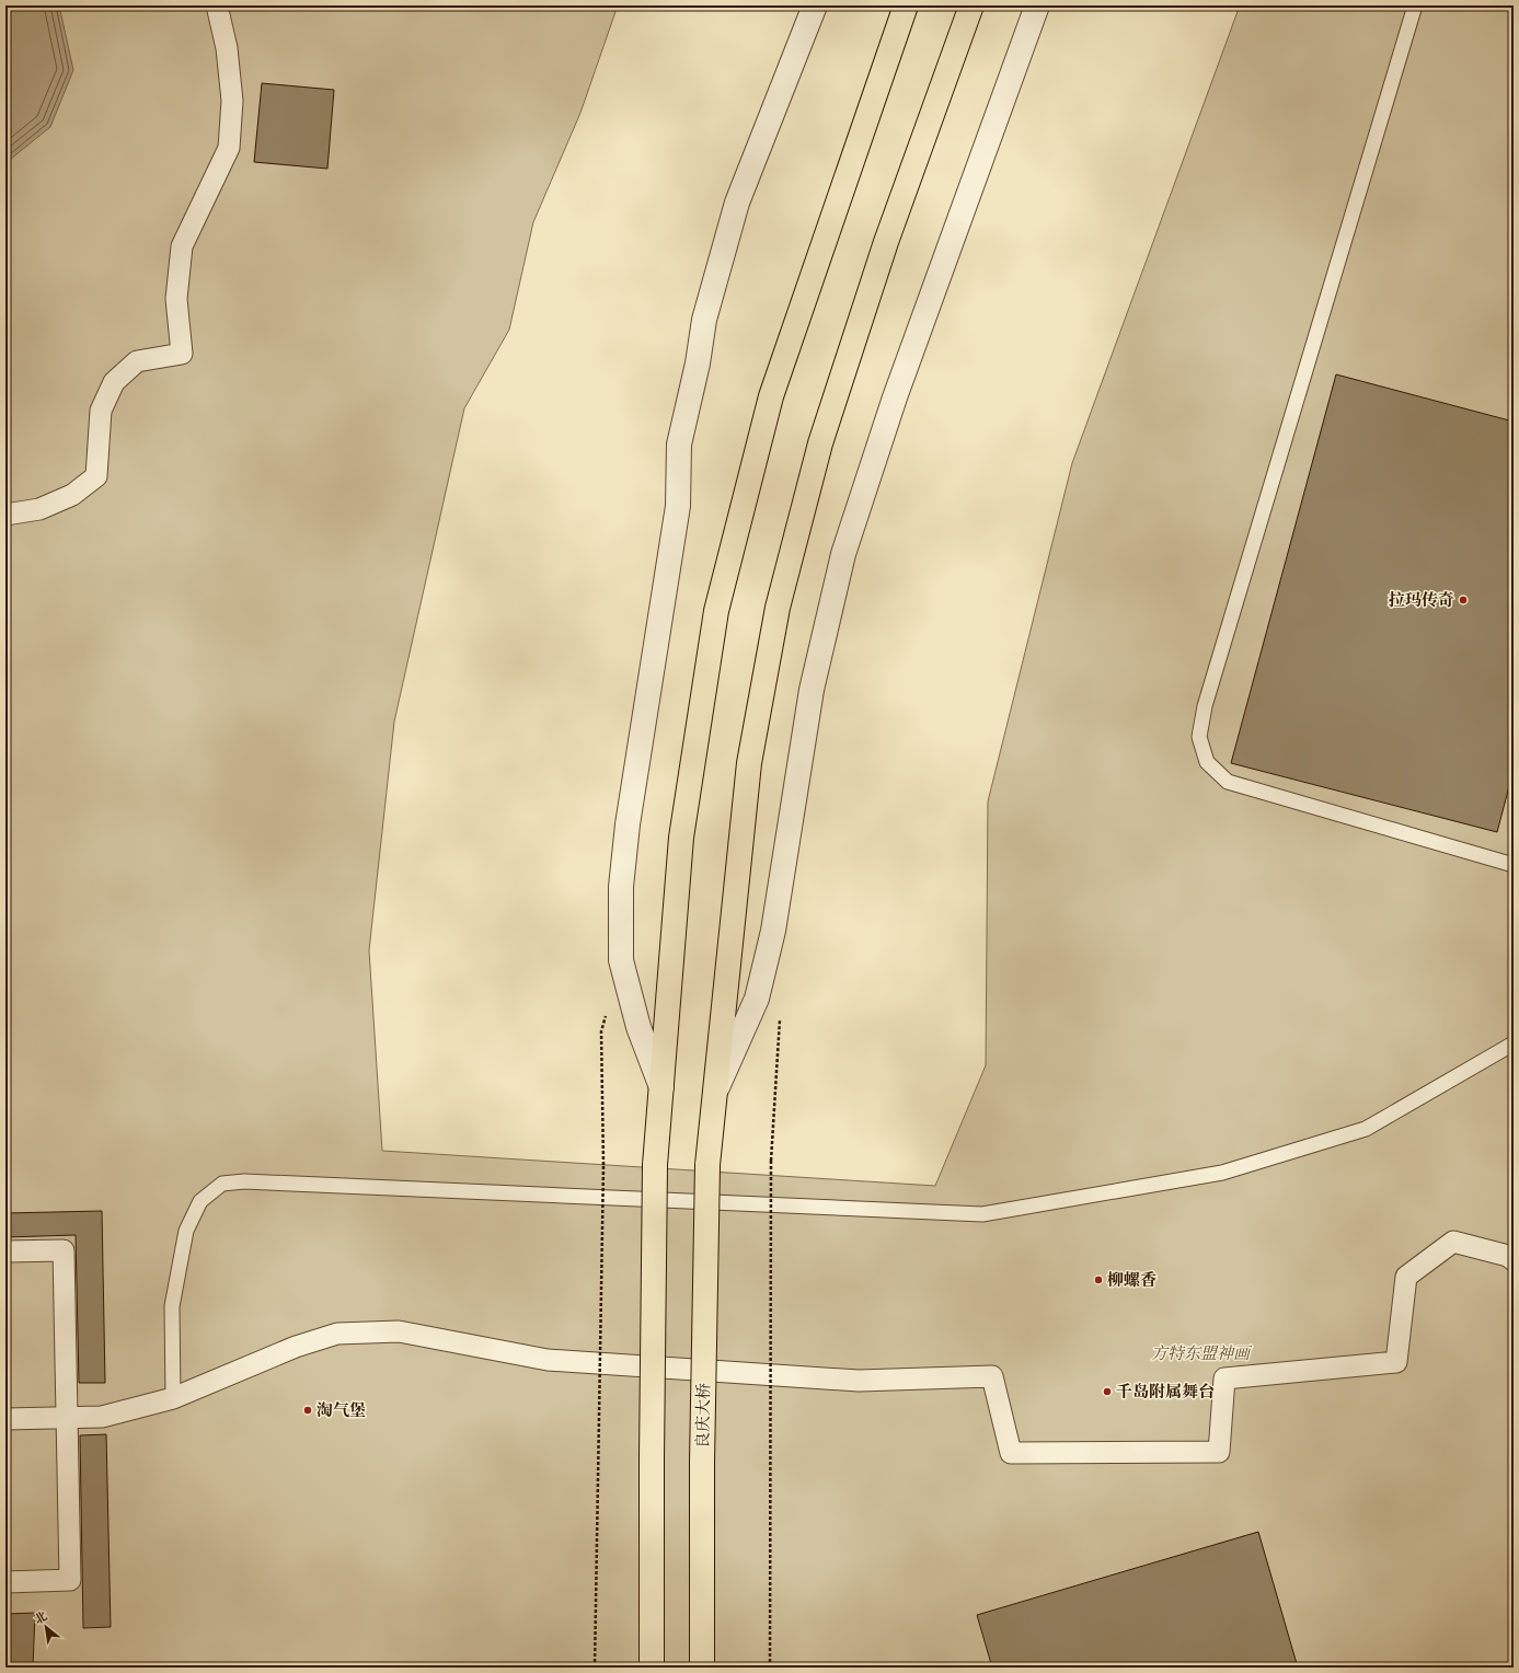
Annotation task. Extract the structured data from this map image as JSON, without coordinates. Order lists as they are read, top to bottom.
{
  "streets": {
    "main road": ["良庆大桥"]
  },
  "parks": ["方特东盟神画"],
  "places": [
    "拉玛传奇",
    "柳螺香",
    "千岛附属舞台",
    "淘气堡"
  ],
  "north": "top left"
}
